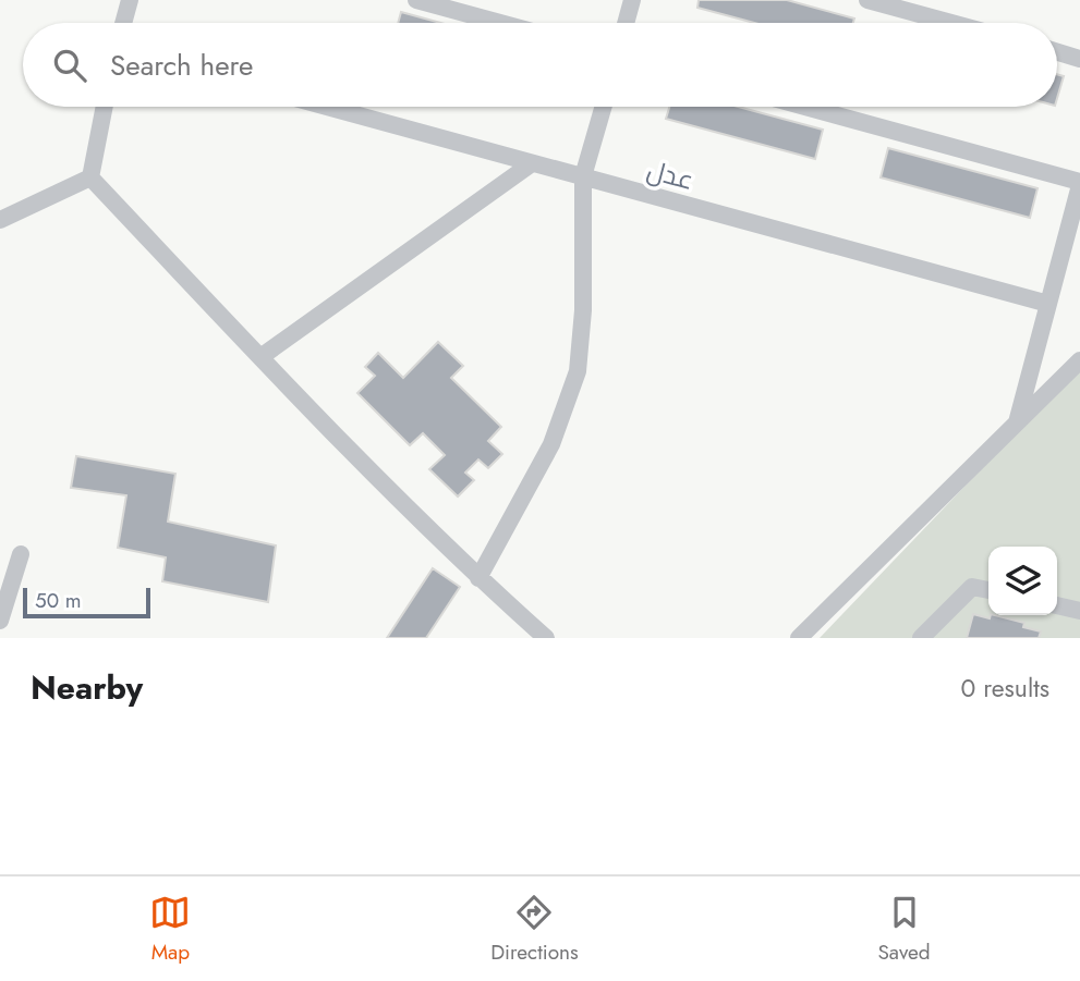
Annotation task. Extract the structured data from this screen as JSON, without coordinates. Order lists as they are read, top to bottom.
{
  "streets": {
    "street": ["عدل"]
  },
  "scale_bar": "50 m",
  "page": {
    "search": "Search here",
    "scale": "50 m",
    "heading": ["Nearby", "0 results"],
    "nav": ["Map", "Directions", "Saved"]
  }
}
